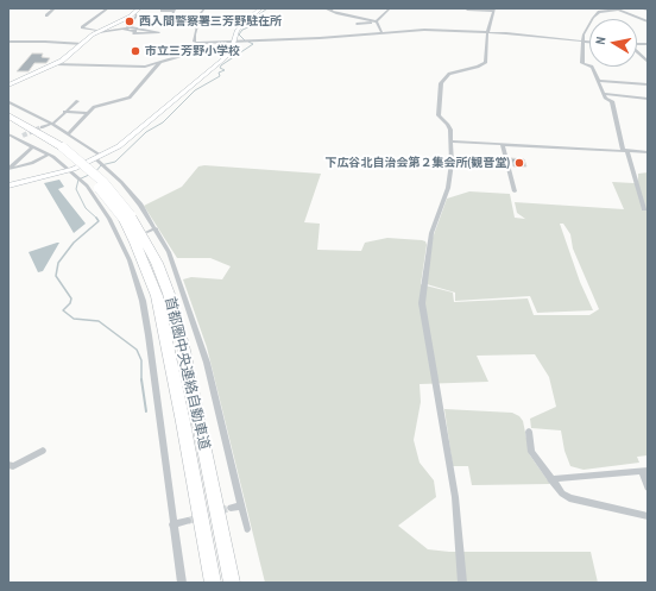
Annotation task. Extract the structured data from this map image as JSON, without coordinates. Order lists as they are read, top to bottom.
{
  "streets": {
    "highway": ["首都圏中央連絡自動車道"]
  },
  "places": ["西入間警察署三芳野駐在所", "市立三芳野小学校", "下広谷北自治会第２集会所(観音堂)"],
  "north": "left"
}
